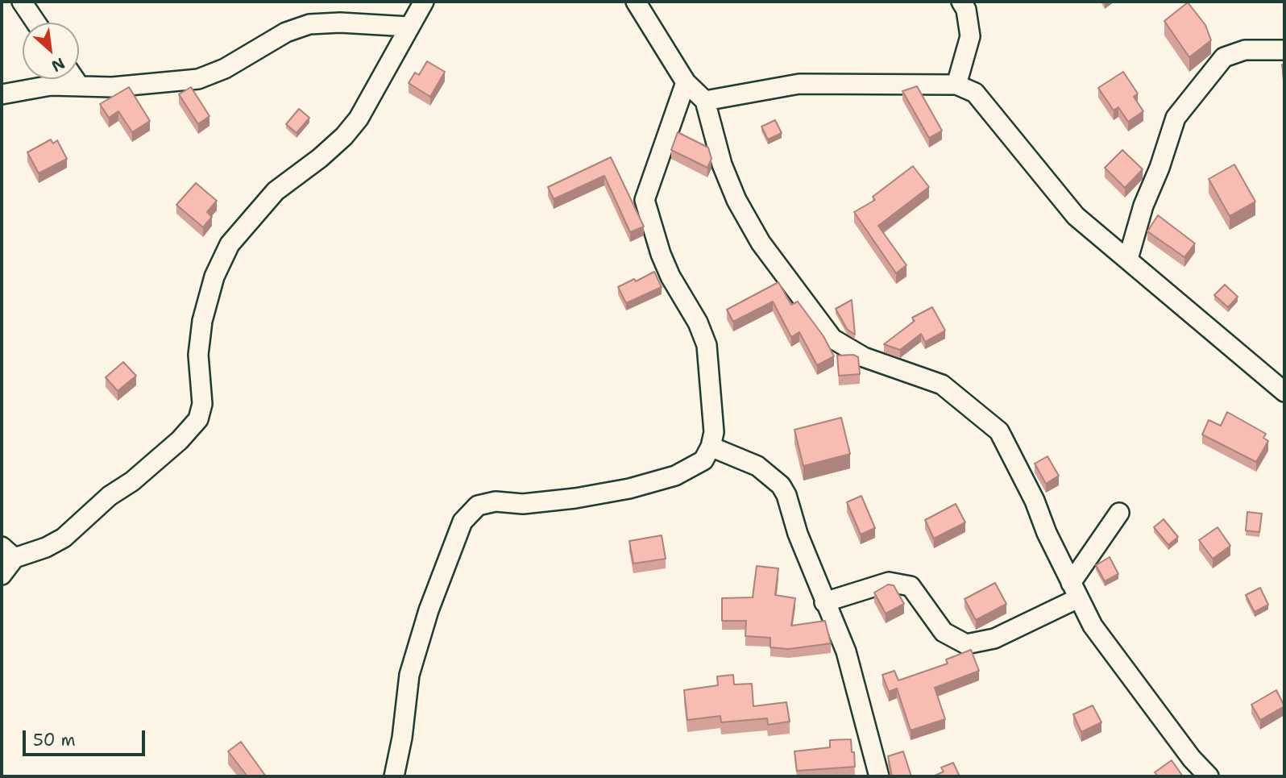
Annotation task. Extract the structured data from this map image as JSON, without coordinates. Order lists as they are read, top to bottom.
{
  "scale_bar": "50 m",
  "north": "bottom right"
}
